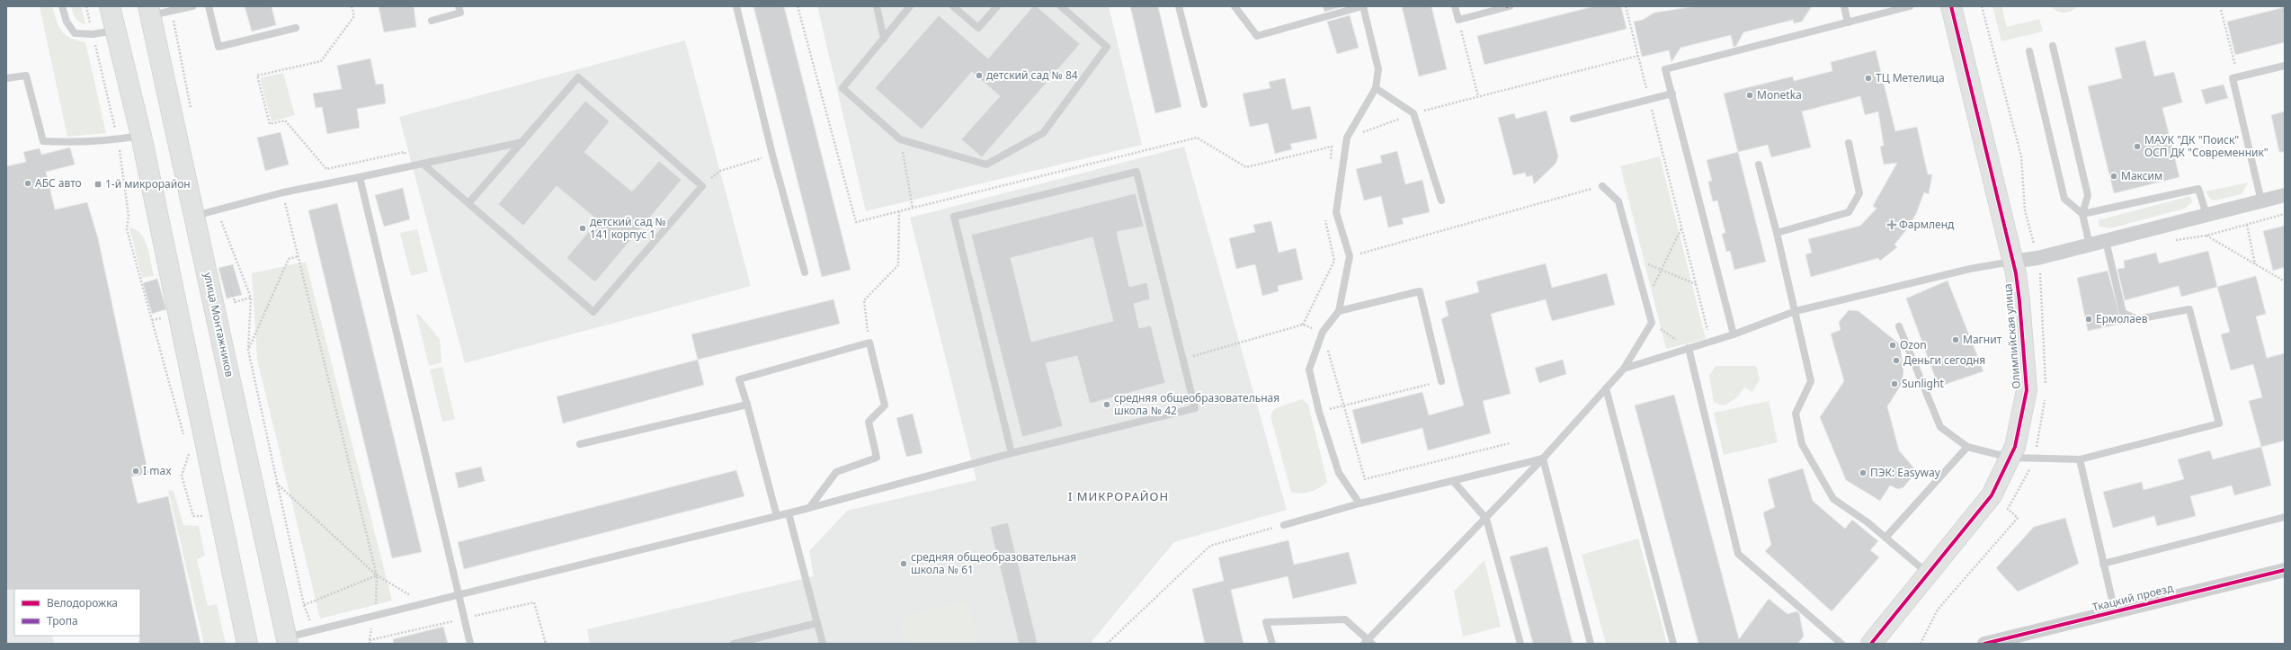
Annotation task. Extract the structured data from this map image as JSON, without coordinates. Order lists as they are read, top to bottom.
{
  "streets": {
    "main road": ["улица Монтажников", "Олимпийская улица"],
    "street": ["Ткацкий проезд"]
  },
  "districts": ["I МИКРОРАЙОН"],
  "places": {
    "other": [
      "детский сад № 84",
      "ТЦ Метелица",
      "Monetka",
      "МАУК \"ДК \"Поиск\" ОСП ДК \"Современник\"",
      "Максим",
      "АБС авто",
      "детский сад № 141 корпус 1",
      "Ермолаев",
      "Магнит",
      "Ozon",
      "Деньги сегодня",
      "Sunlight",
      "средняя общеобразовательная школа № 42",
      "I max",
      "ПЭК: Easyway",
      "средняя общеобразовательная школа № 61"
    ],
    "transit": ["1-й микрорайон"],
    "health": ["Фармленд"]
  },
  "legend": ["Велодорожка", "Тропа"]
}
